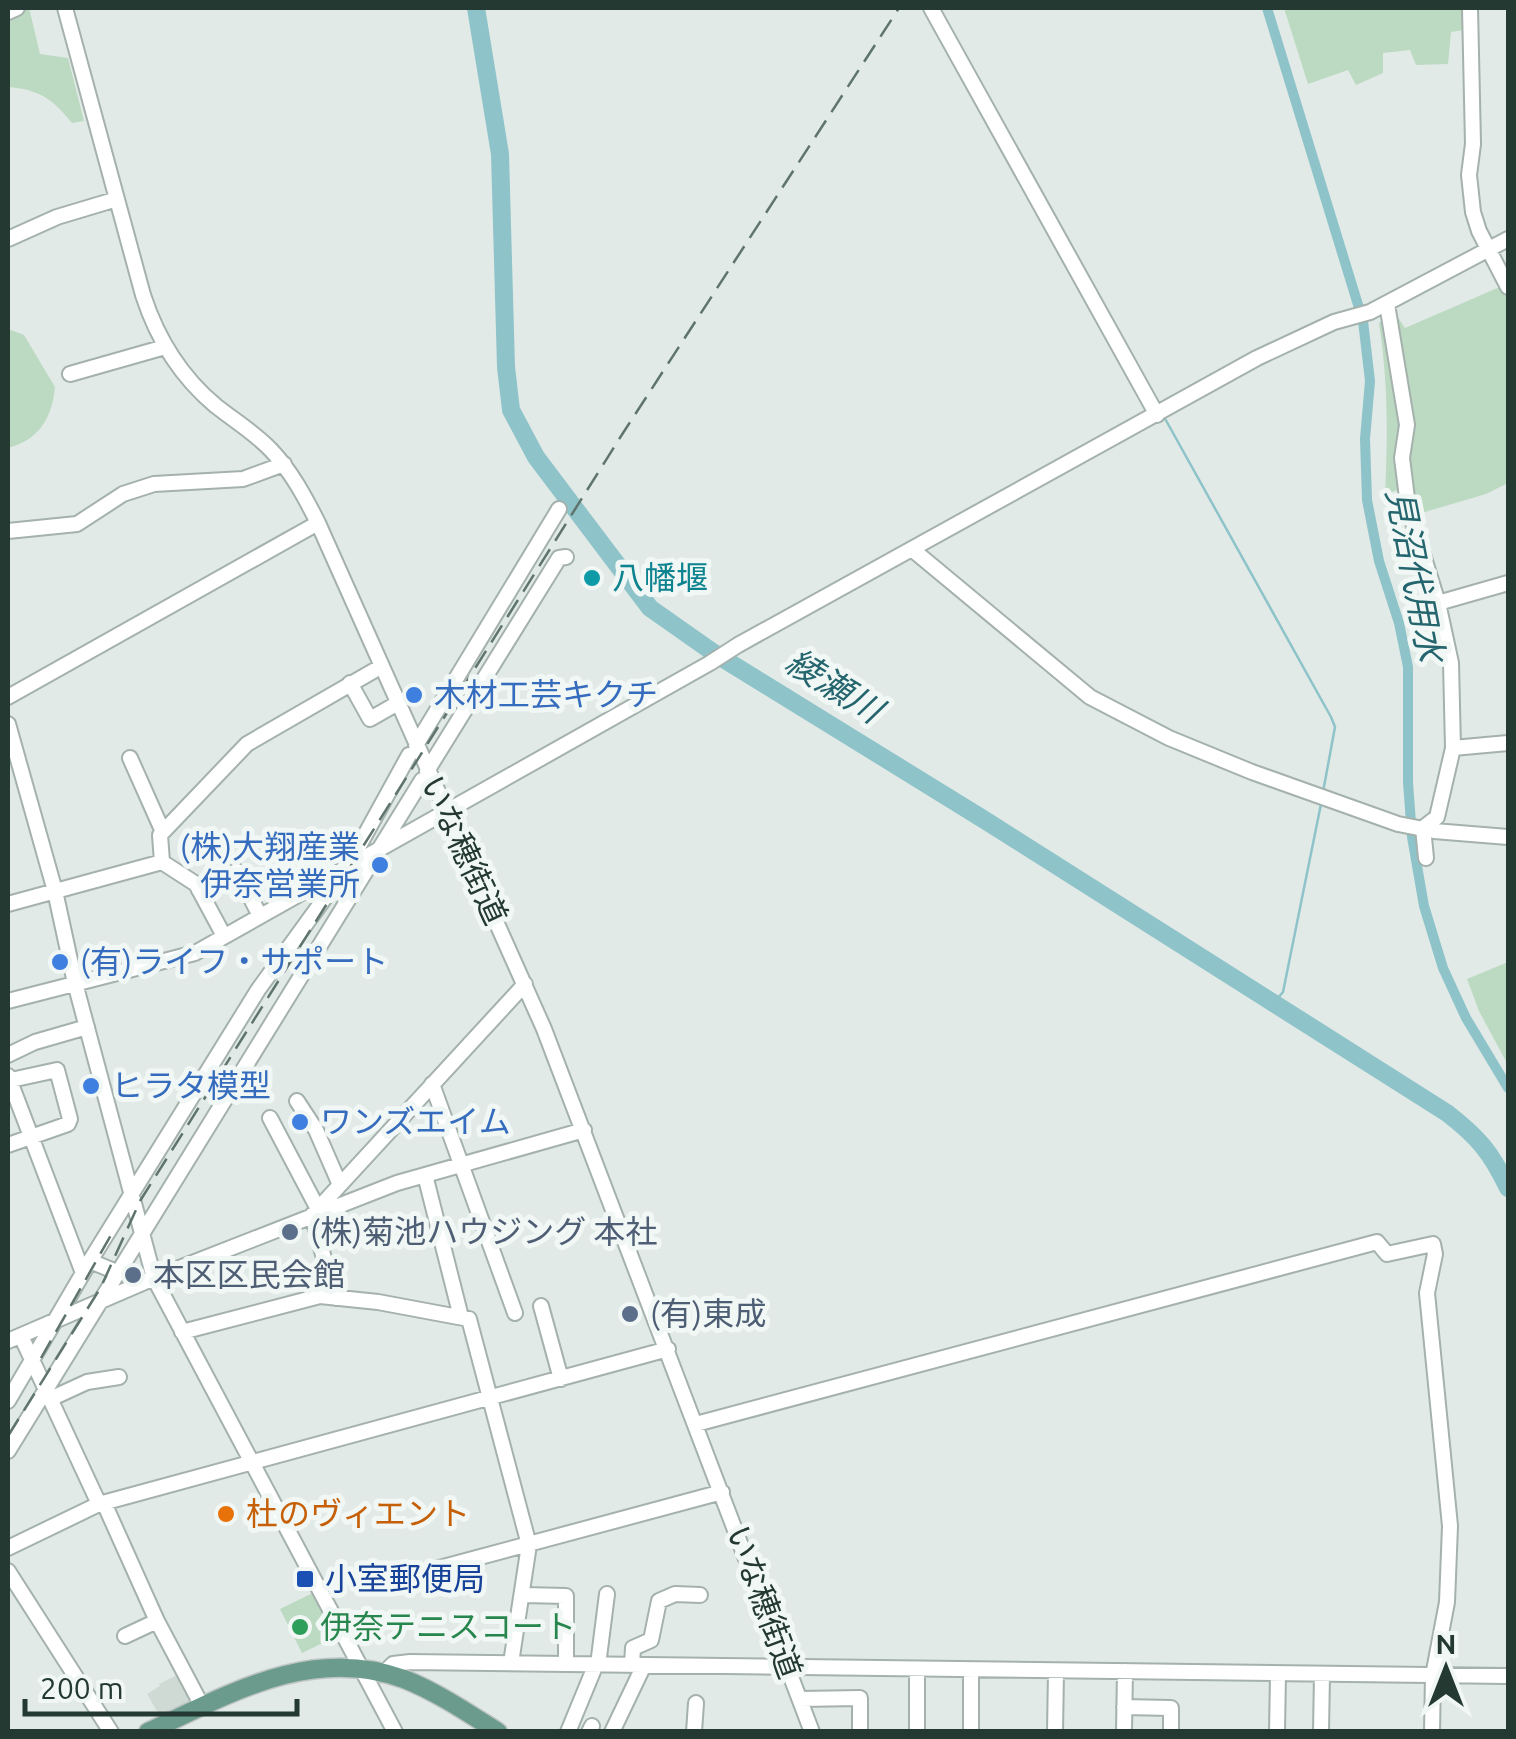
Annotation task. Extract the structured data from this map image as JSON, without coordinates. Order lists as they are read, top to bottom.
{
  "streets": {
    "street": ["いな穂街道"]
  },
  "water": ["見沼代用水", "綾瀬川"],
  "places": {
    "other": [
      "八幡堰",
      "木材工芸キクチ",
      "(株)大翔産業 伊奈営業所",
      "(有)ライフ・サポート",
      "ヒラタ模型",
      "ワンズエイム",
      "(株)菊池ハウジング 本社",
      "本区区民会館",
      "(有)東成",
      "杜のヴィエント",
      "伊奈テニスコート"
    ],
    "transit": ["小室郵便局"]
  },
  "scale_bar": "200 m",
  "north": "top"
}
